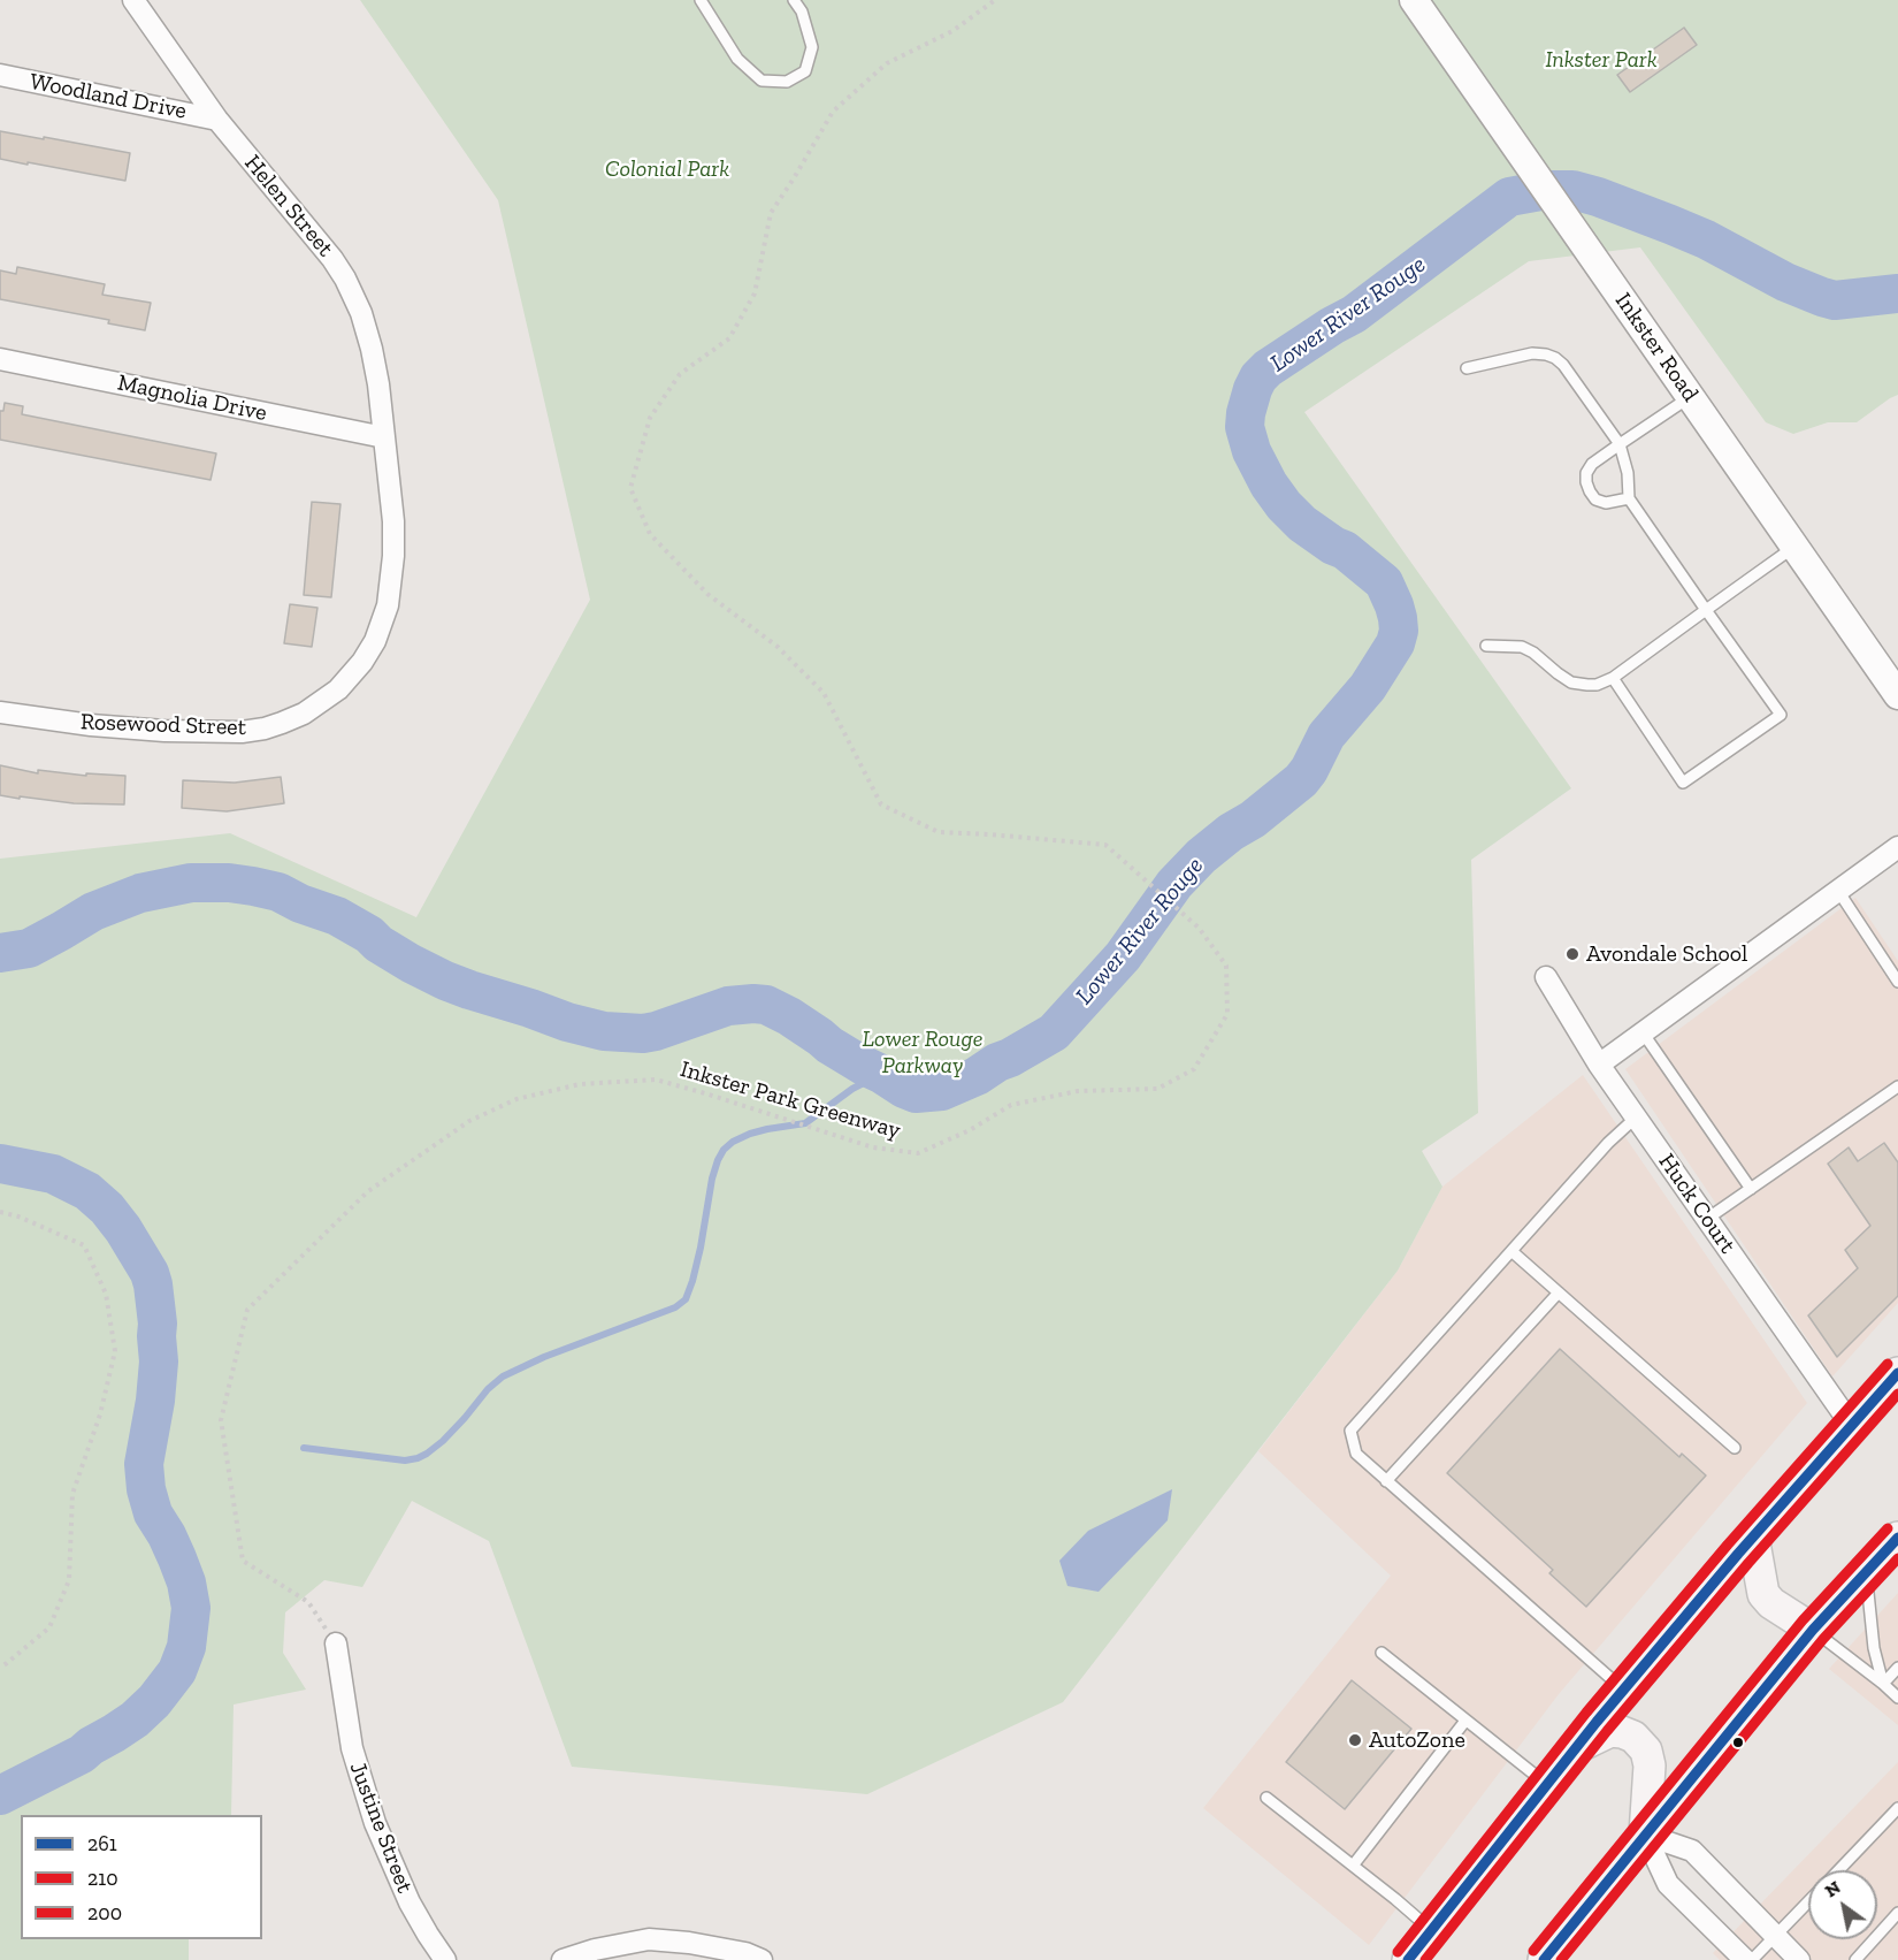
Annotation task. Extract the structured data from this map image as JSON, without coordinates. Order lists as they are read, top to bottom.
{
  "streets": {
    "main road": ["Inkster Road"],
    "street": [
      "Woodland Drive",
      "Helen Street",
      "Magnolia Drive",
      "Rosewood Street",
      "Huck Court",
      "Justine Street"
    ],
    "path": ["Inkster Park Greenway"]
  },
  "crossings": [
    ["Woodland Drive", "Helen Street"],
    ["Helen Street", "Magnolia Drive"],
    ["Helen Street", "Rosewood Street"],
    ["Magnolia Drive", "Rosewood Street"],
    ["Inkster Park Greenway", "Justine Street"]
  ],
  "water": ["Lower River Rouge"],
  "parks": ["Inkster Park", "Colonial Park", "Lower Rouge Parkway"],
  "places": ["Avondale School", "AutoZone"],
  "lines": ["transit line 200", "transit line 261", "transit line 210"],
  "legend": ["261", "210", "200"],
  "north": "top left"
}
